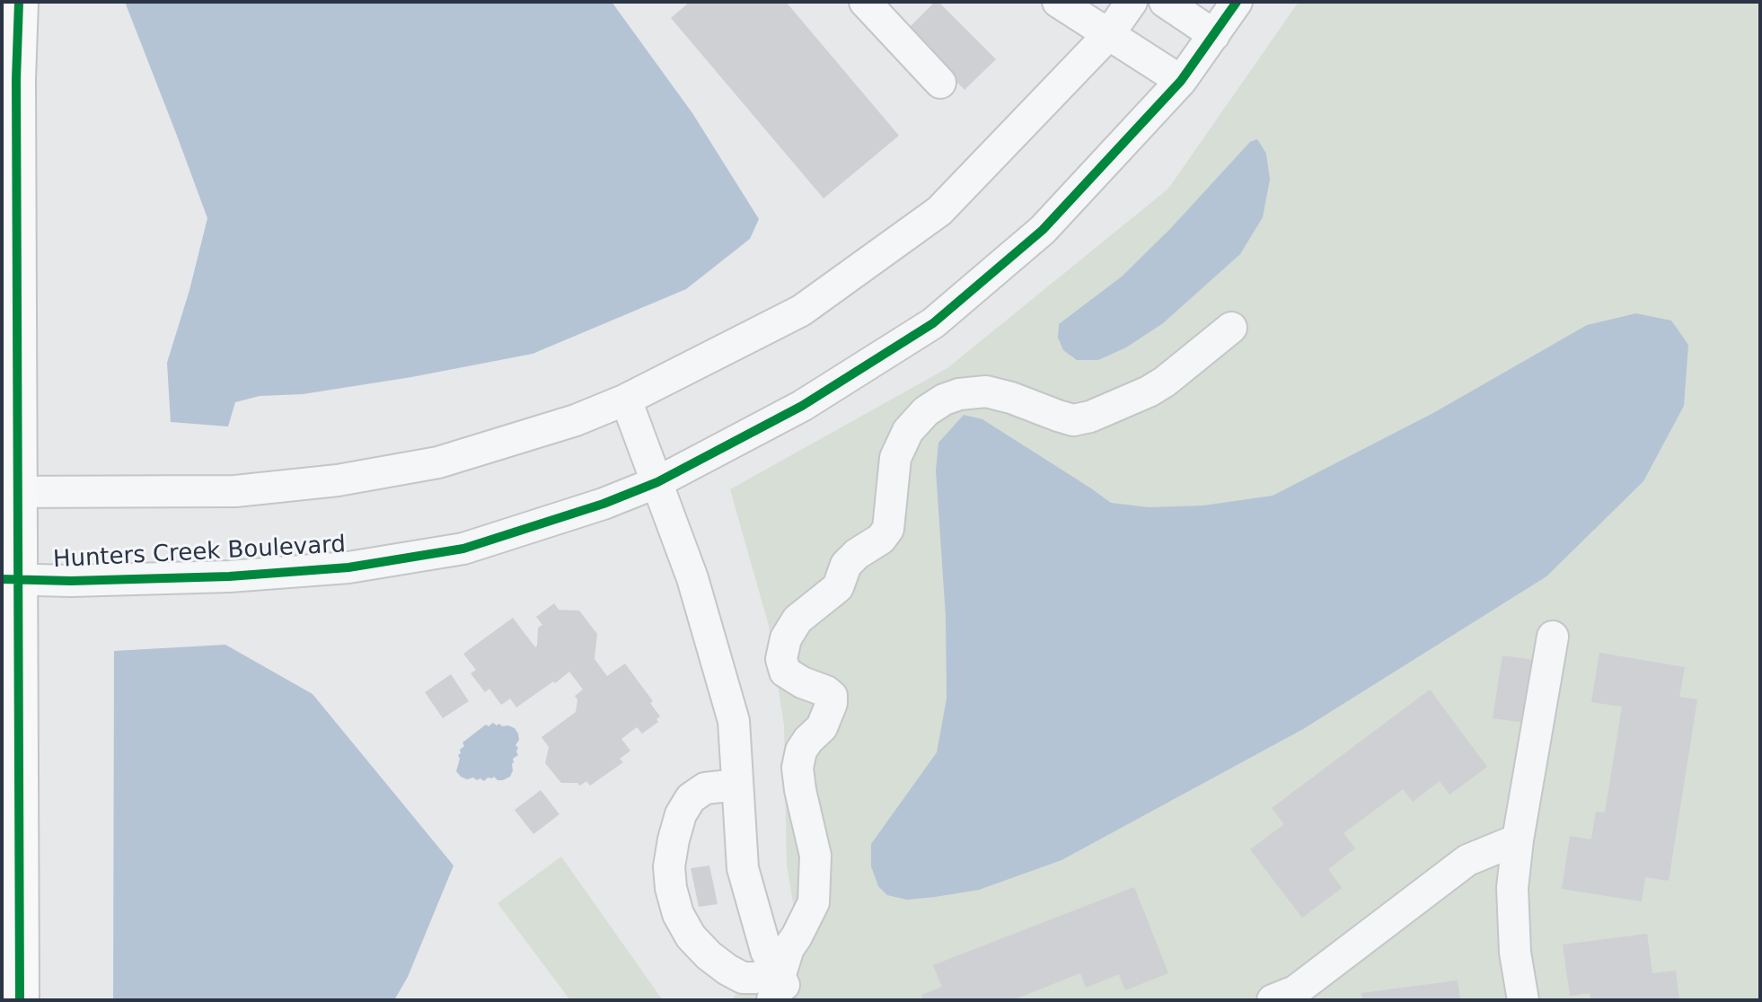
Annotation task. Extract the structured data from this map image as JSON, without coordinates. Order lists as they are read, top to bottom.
{
  "streets": {
    "street": ["Hunters Creek Boulevard"]
  }
}
